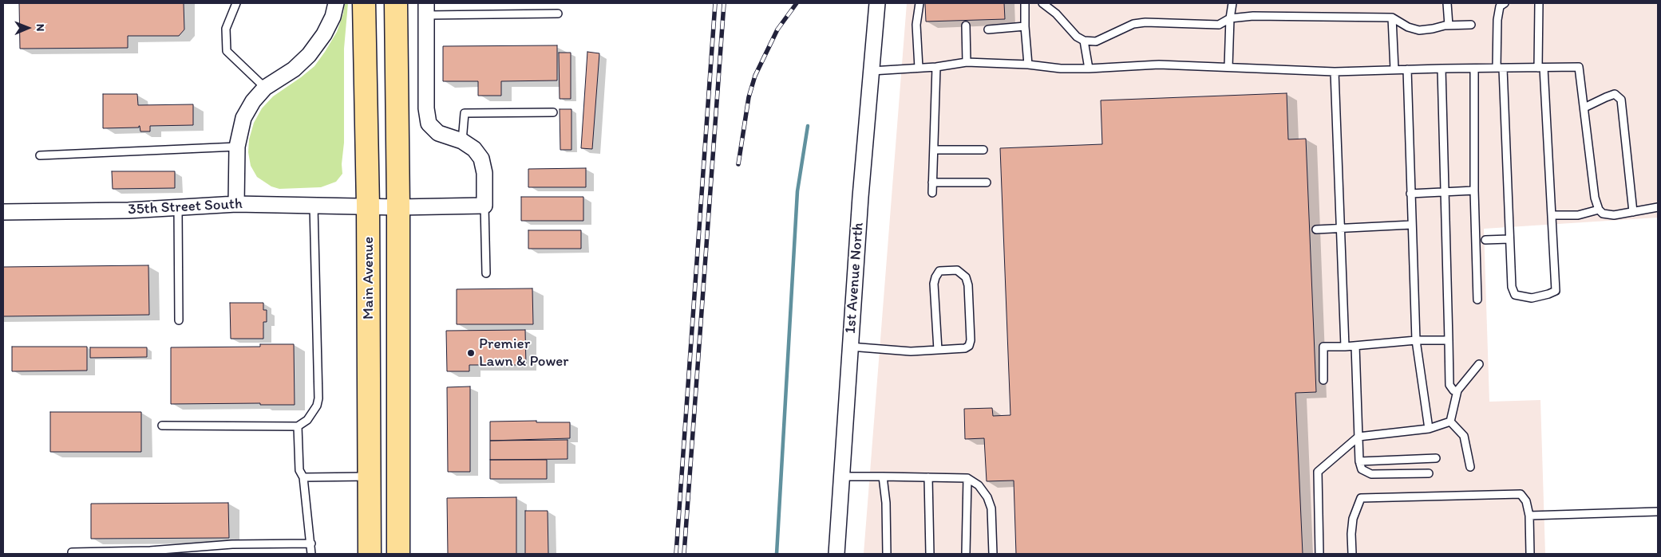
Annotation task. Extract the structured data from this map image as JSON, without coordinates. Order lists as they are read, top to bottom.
{
  "streets": {
    "main road": ["Main Avenue"],
    "street": ["35th Street South", "1st Avenue North"]
  },
  "crossings": [
    ["35th Street South", "Main Avenue"]
  ],
  "places": ["Premier Lawn & Power"],
  "north": "right"
}
